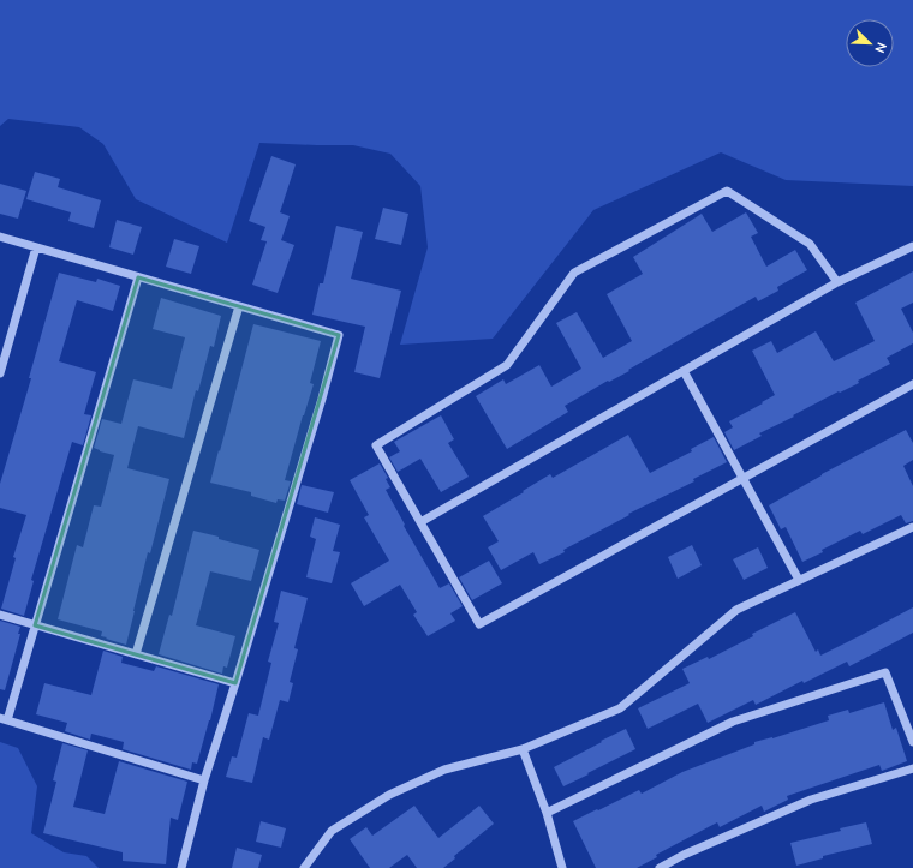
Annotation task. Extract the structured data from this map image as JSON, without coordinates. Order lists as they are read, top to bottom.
{
  "north": "bottom right"
}
